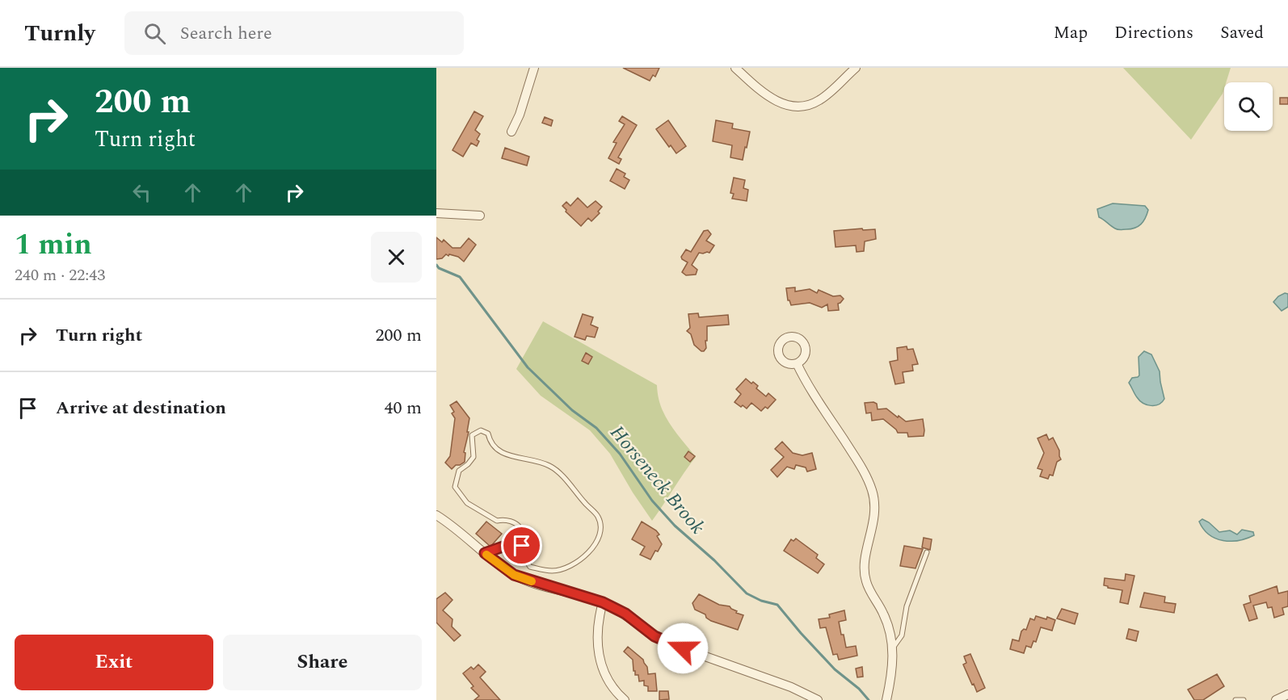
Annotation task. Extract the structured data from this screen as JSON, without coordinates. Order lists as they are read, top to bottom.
{
  "water": ["Horseneck Brook"],
  "page": {
    "header": "Turnly",
    "search": "Search here",
    "nav": ["Map", "Directions", "Saved"],
    "turn": ["200 m", "Turn right"],
    "heading": ["1 min", "240 m · 22:43"],
    "list": [
      {
        "name": "Turn right",
        "value": "200 m"
      },
      {
        "name": "Arrive at destination",
        "value": "40 m"
      }
    ],
    "buttons": ["Exit", "Share"]
  }
}
